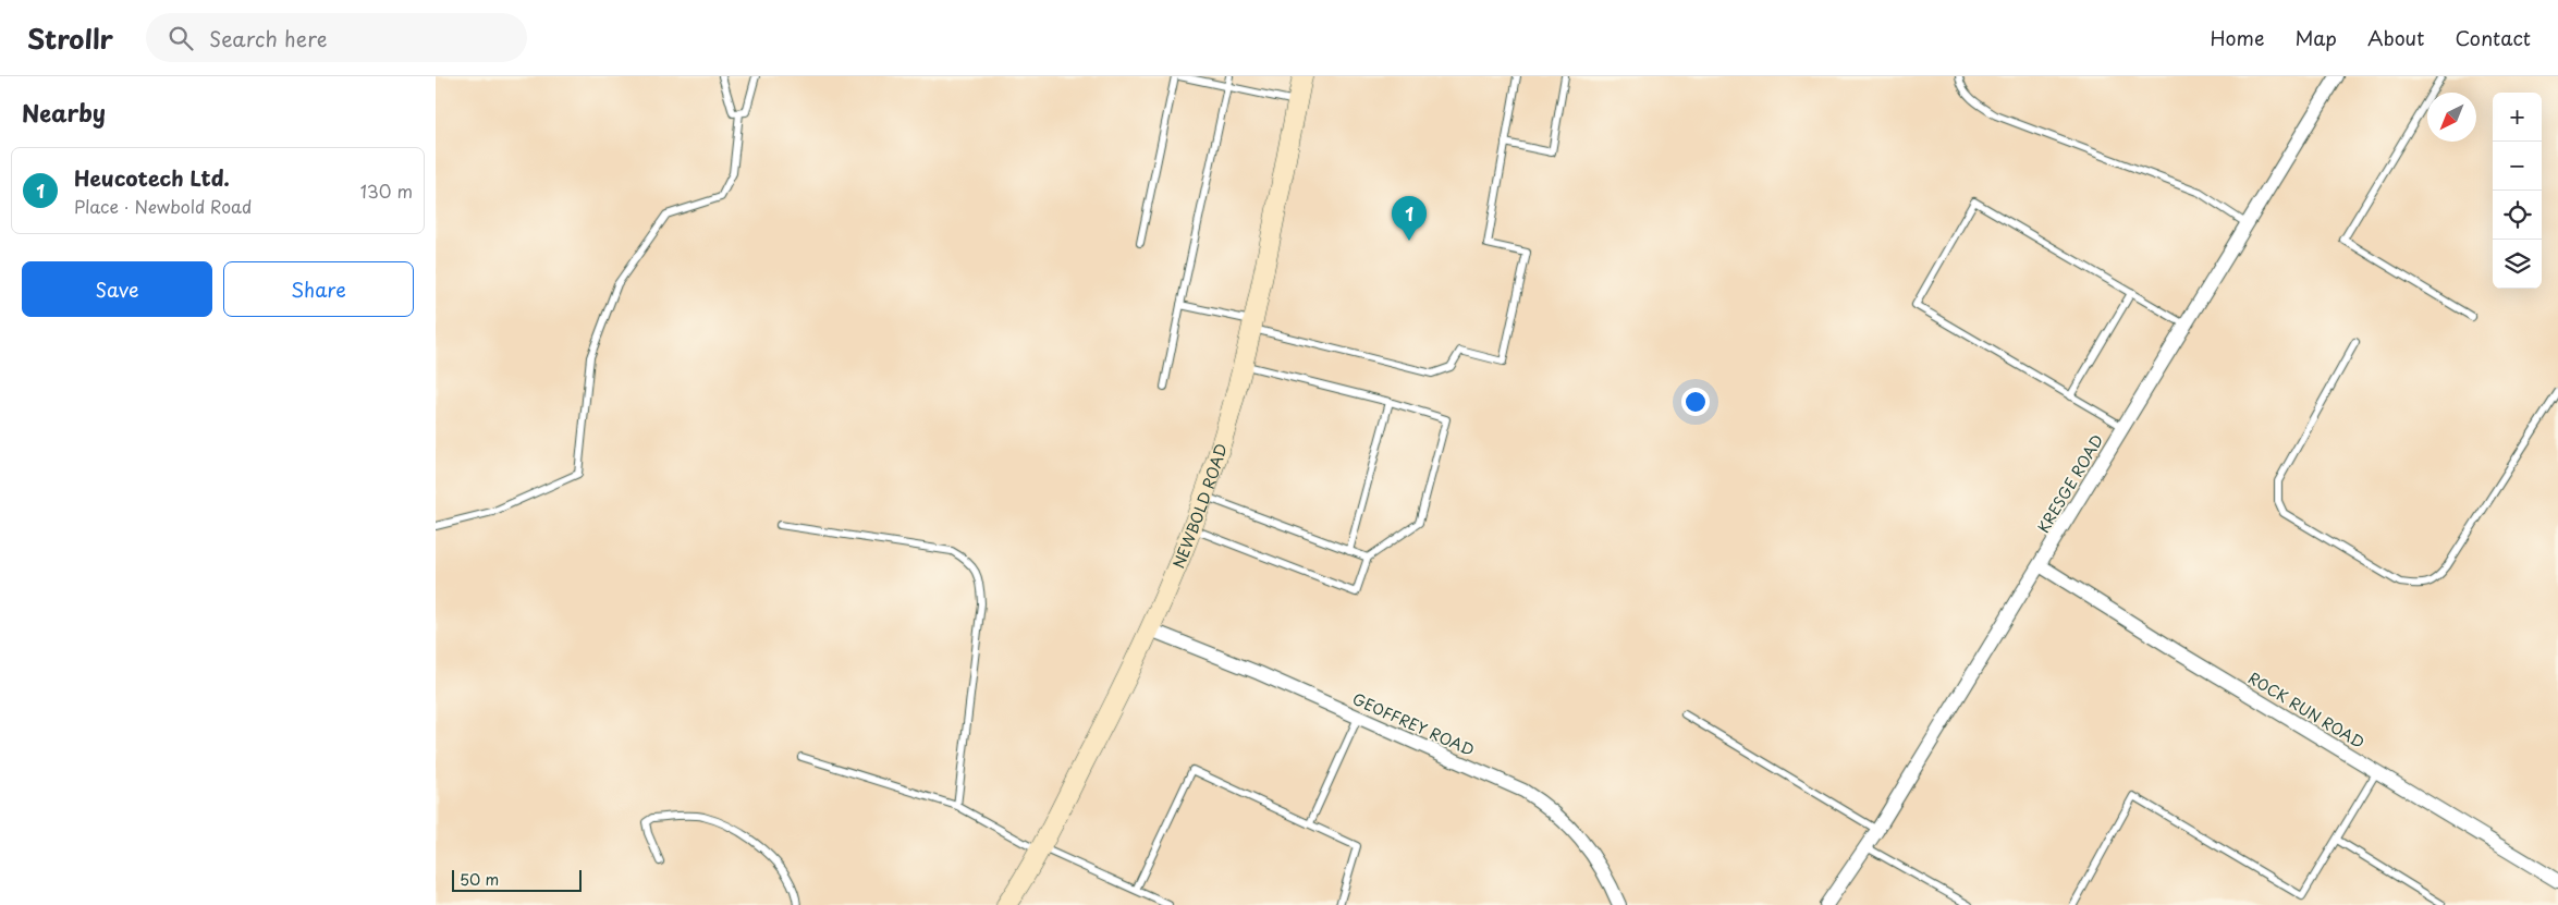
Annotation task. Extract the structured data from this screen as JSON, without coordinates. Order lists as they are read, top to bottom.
{
  "streets": {
    "main road": ["NEWBOLD ROAD"],
    "street": ["KRESGE ROAD", "ROCK RUN ROAD", "GEOFFREY ROAD"]
  },
  "crossings": [
    ["KRESGE ROAD", "ROCK RUN ROAD"],
    ["NEWBOLD ROAD", "GEOFFREY ROAD"]
  ],
  "scale_bar": "50 m",
  "north": "bottom left",
  "page": {
    "header": "Strollr",
    "search": "Search here",
    "nav": [
      "Home",
      "Map",
      "About",
      "Contact"
    ],
    "heading": "Nearby",
    "map_buttons": ["+", "−"],
    "list": [
      {
        "mark": "1",
        "name": "Heucotech Ltd.",
        "note": "Place · Newbold Road",
        "value": "130 m"
      }
    ],
    "pins": "1",
    "buttons": ["Save", "Share"],
    "scale": "50 m"
  }
}
